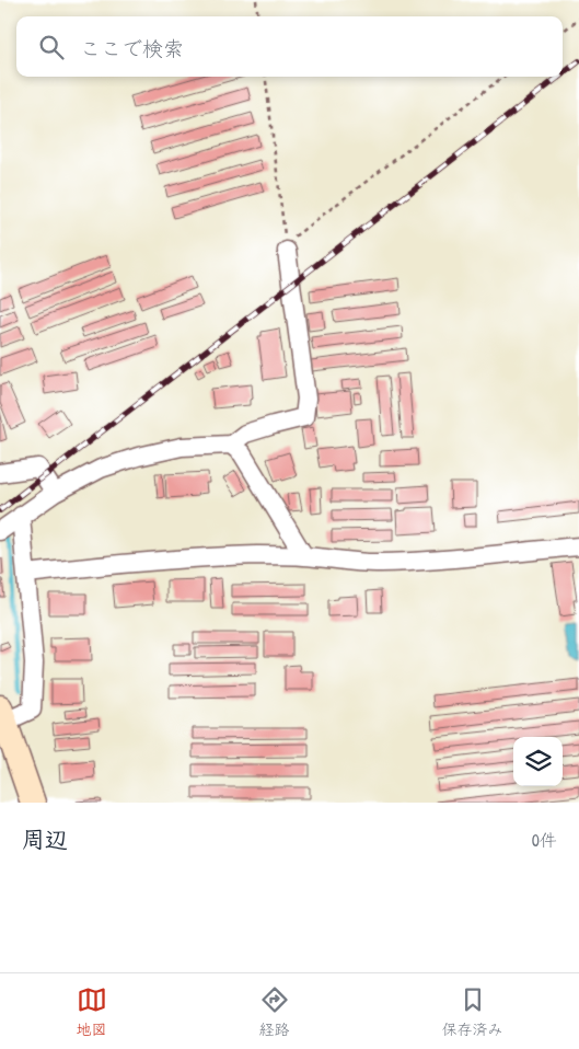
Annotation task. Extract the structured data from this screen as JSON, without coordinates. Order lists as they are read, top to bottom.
{
  "page": {
    "search": "ここで検索",
    "heading": ["周辺", "0件"],
    "nav": ["地図", "経路", "保存済み"]
  }
}
